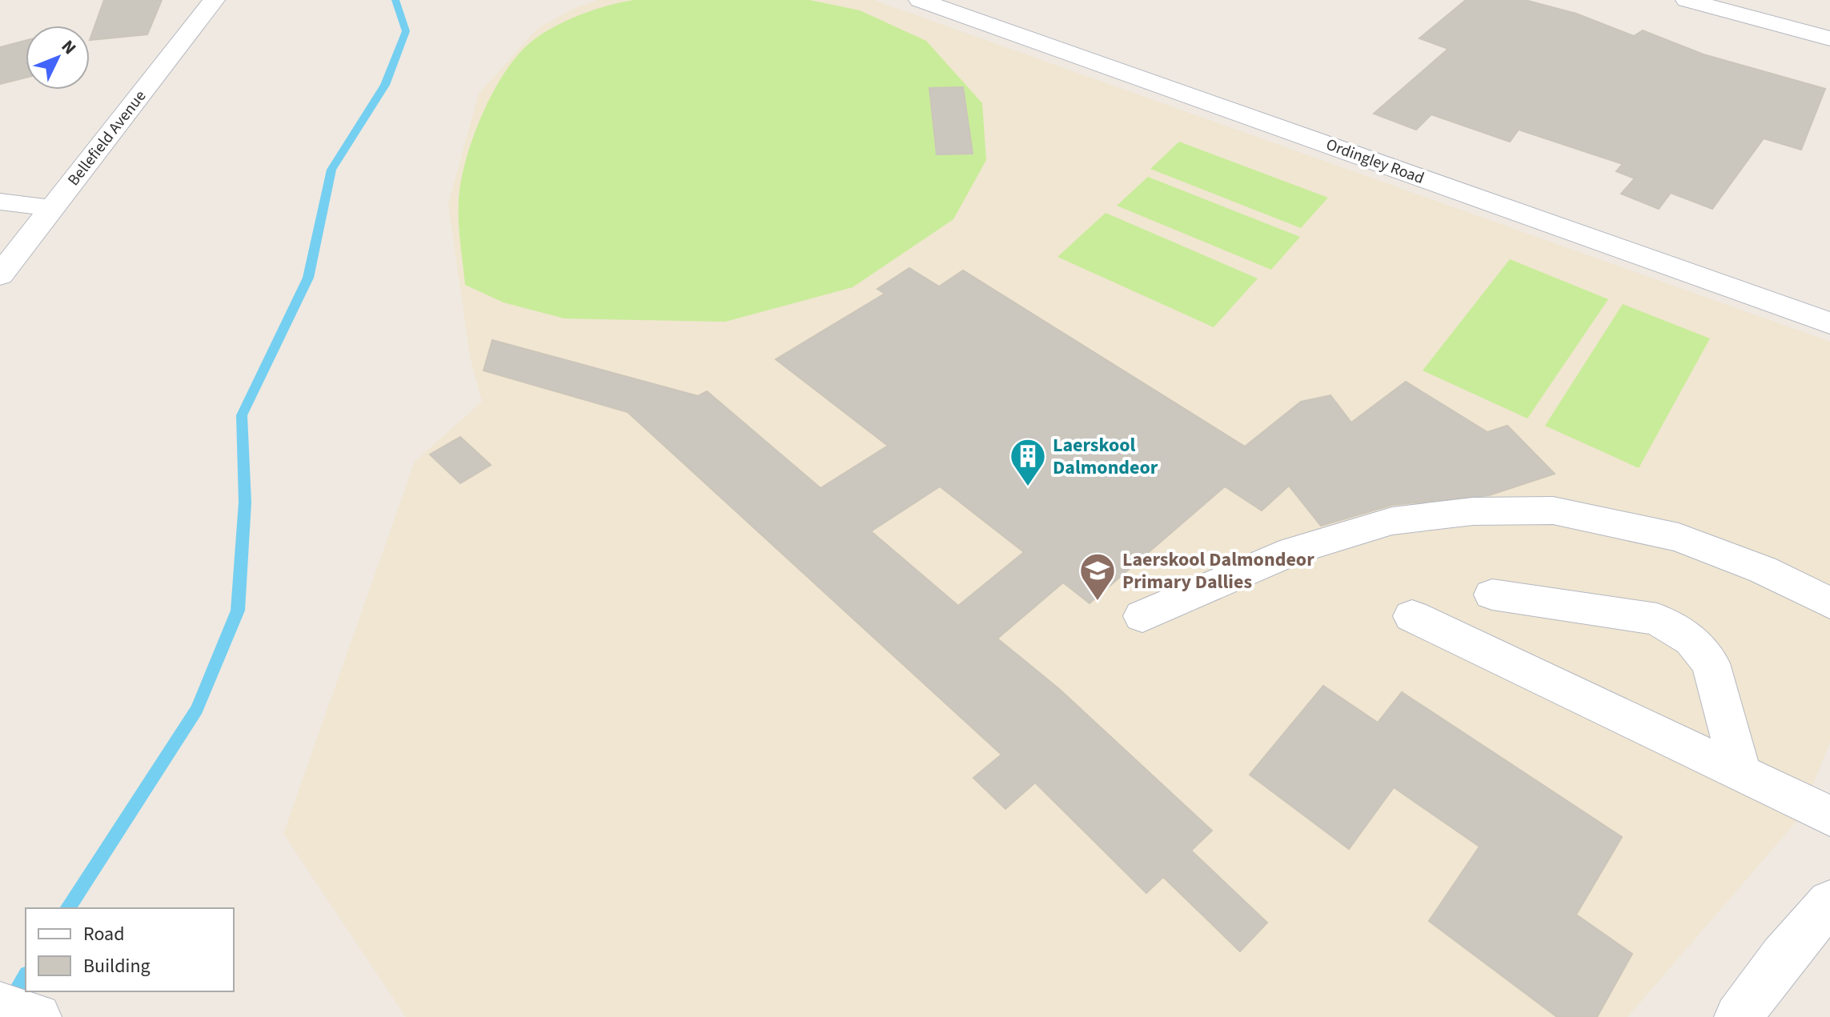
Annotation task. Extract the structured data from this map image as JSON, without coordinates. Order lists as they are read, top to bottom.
{
  "streets": {
    "street": ["Bellefield Avenue", "Ordingley Road"]
  },
  "places": {
    "building": ["Laerskool Dalmondeor"],
    "school or university": ["Laerskool Dalmondeor Primary Dallies"]
  },
  "legend": ["Road", "Building"],
  "north": "top right"
}
